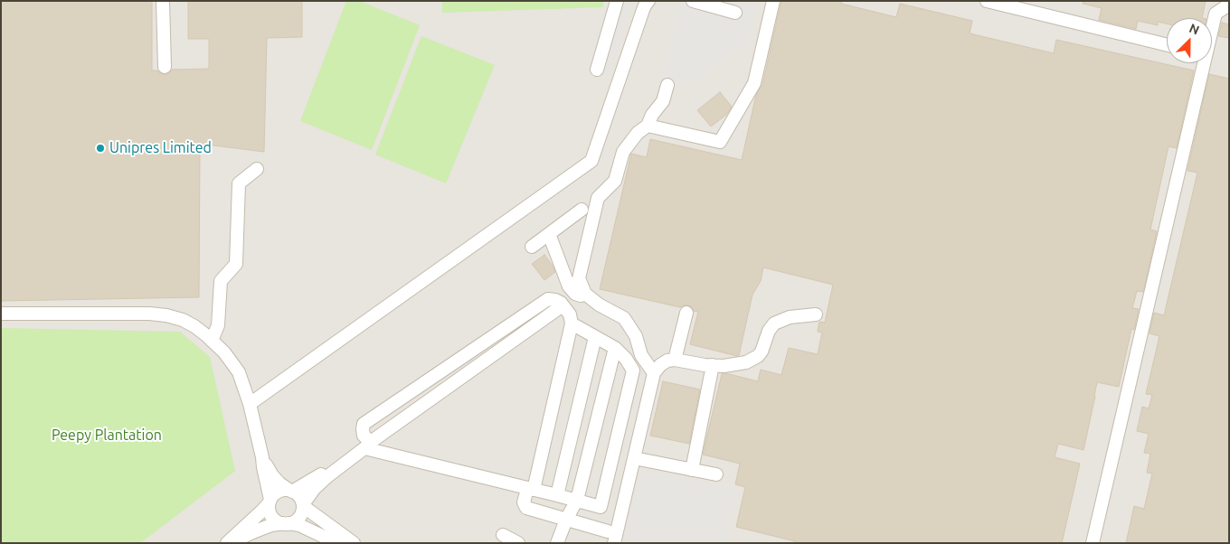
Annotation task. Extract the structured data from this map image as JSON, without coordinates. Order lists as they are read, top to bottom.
{
  "parks": ["Peepy Plantation"],
  "places": ["Unipres Limited"],
  "north": "top right"
}
